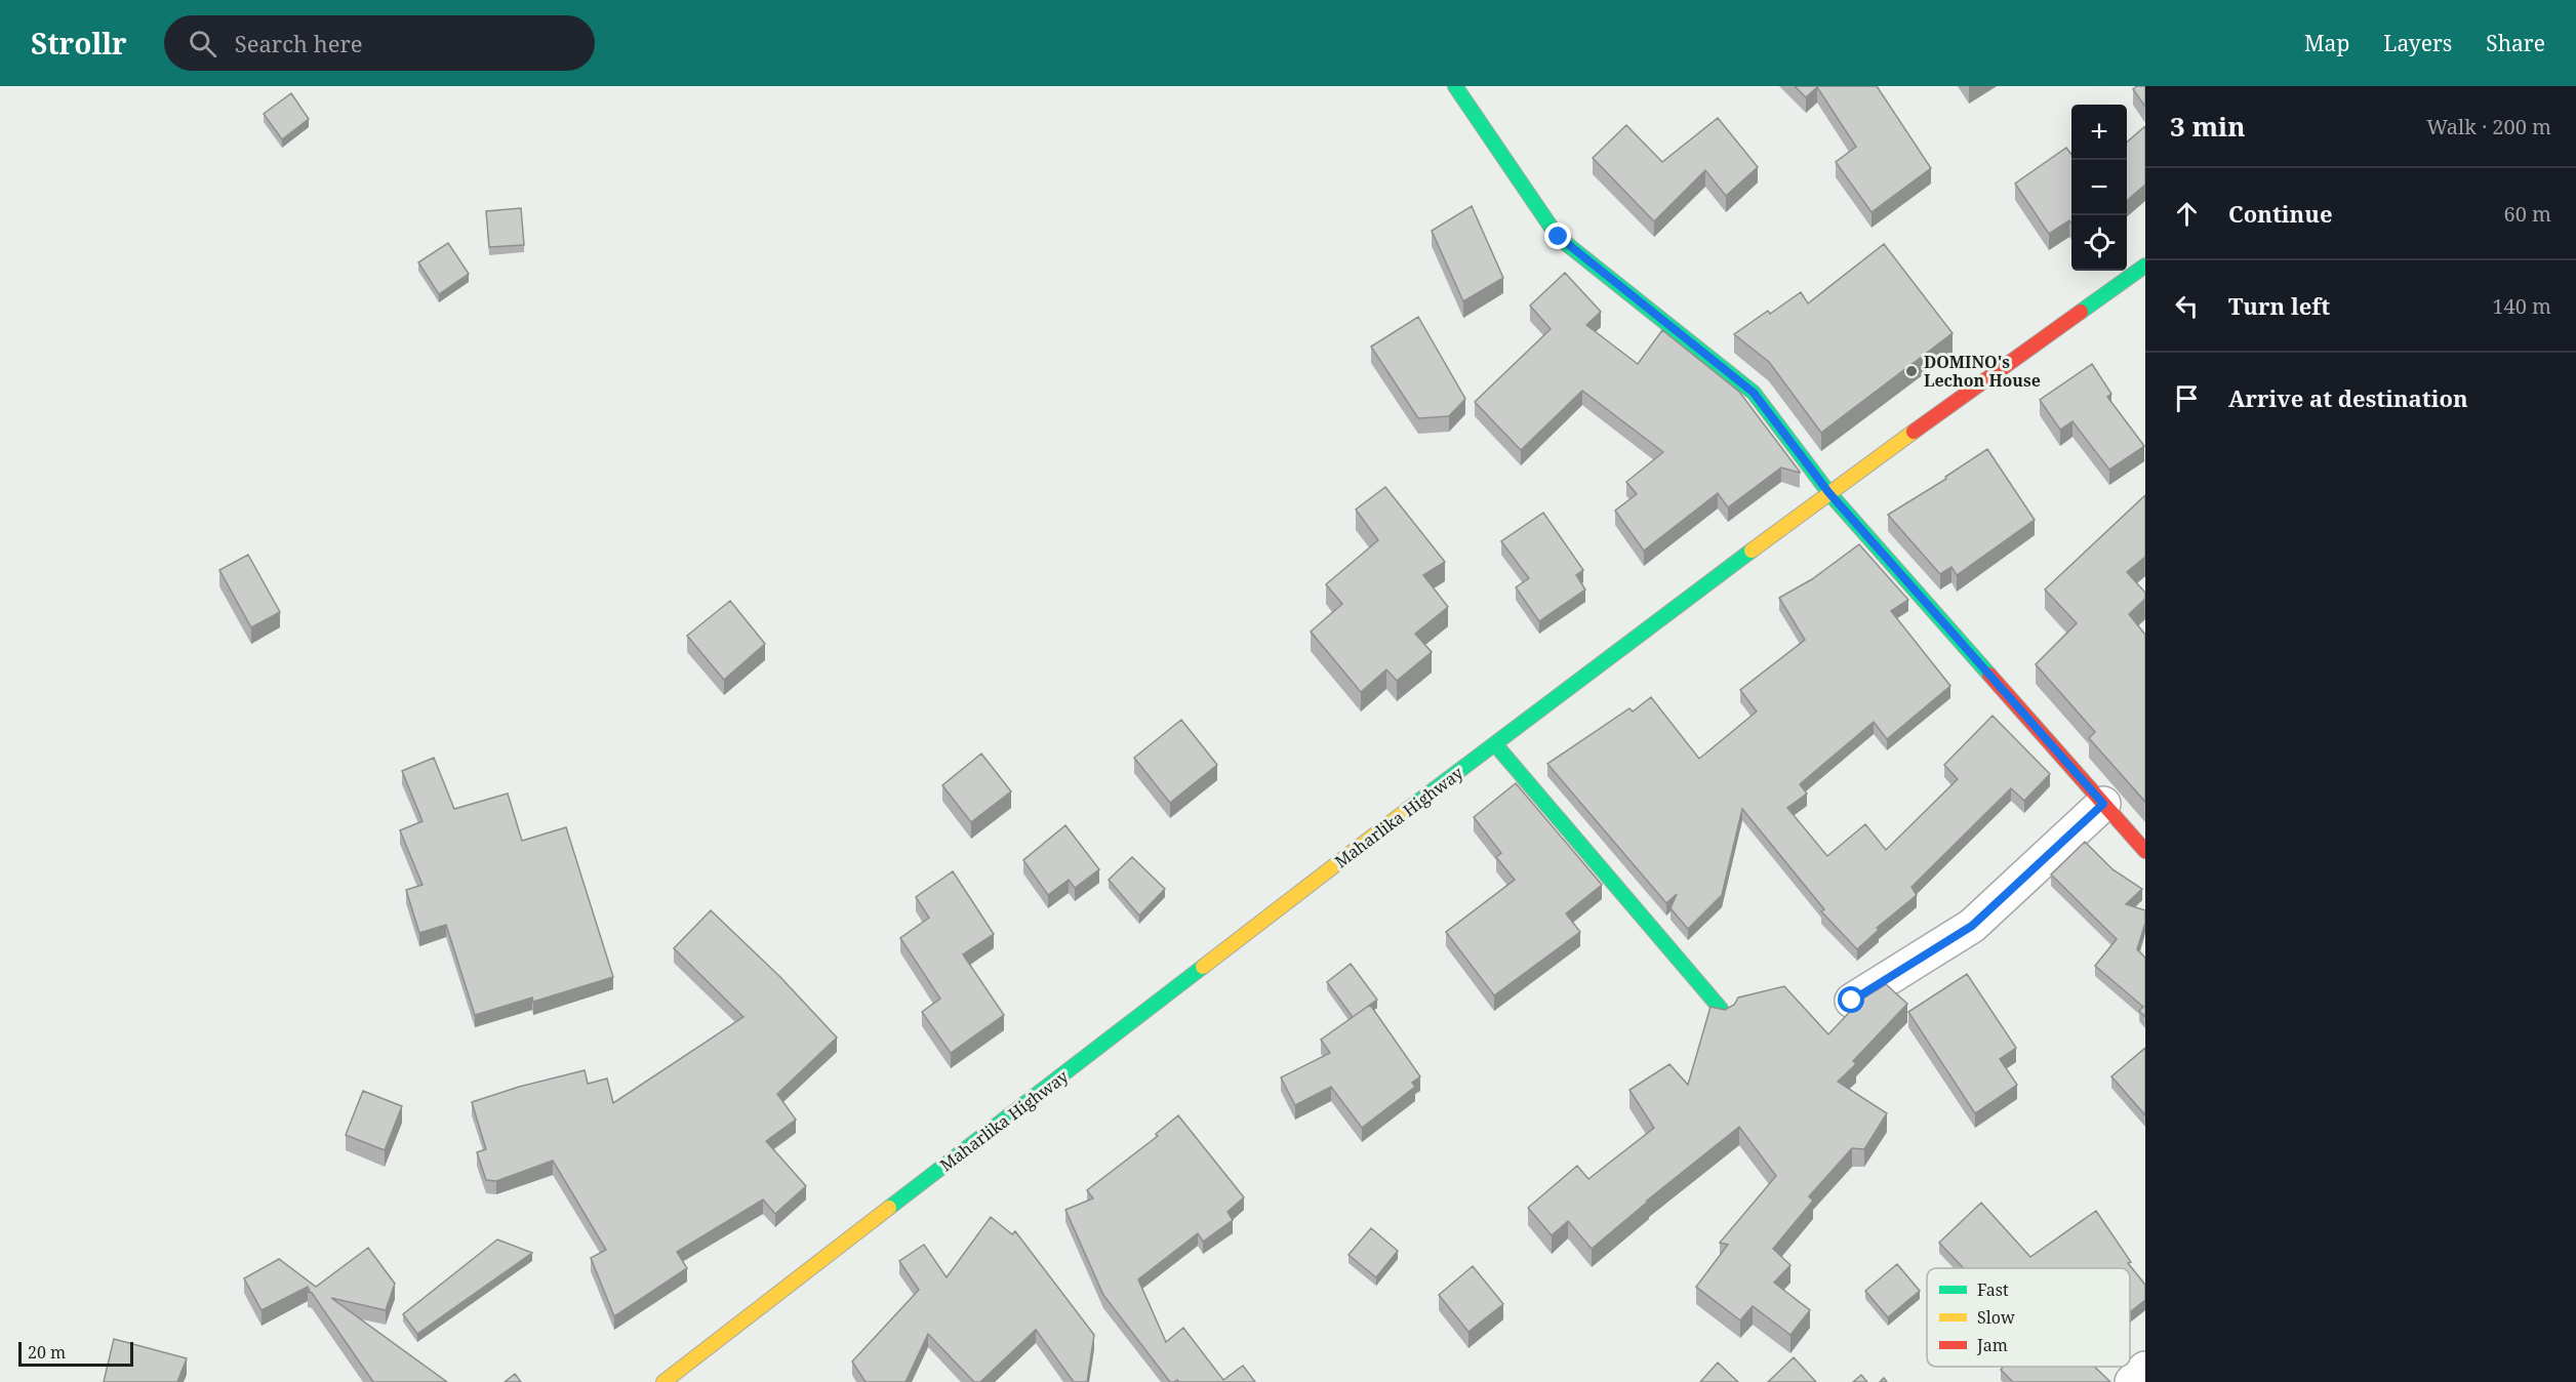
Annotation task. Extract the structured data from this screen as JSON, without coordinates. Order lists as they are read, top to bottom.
{
  "streets": {
    "main road": ["Maharlika Highway"]
  },
  "places": ["DOMINO's Lechon House"],
  "legend": ["Fast", "Slow", "Jam"],
  "scale_bar": "20 m",
  "page": {
    "header": "Strollr",
    "search": "Search here",
    "nav": ["Map", "Layers", "Share"],
    "heading": ["3 min", "Walk · 200 m"],
    "map_buttons": ["+", "−"],
    "list": [
      ["Continue", "60 m"],
      ["Turn left", "140 m"],
      "Arrive at destination"
    ],
    "scale": "20 m"
  }
}
